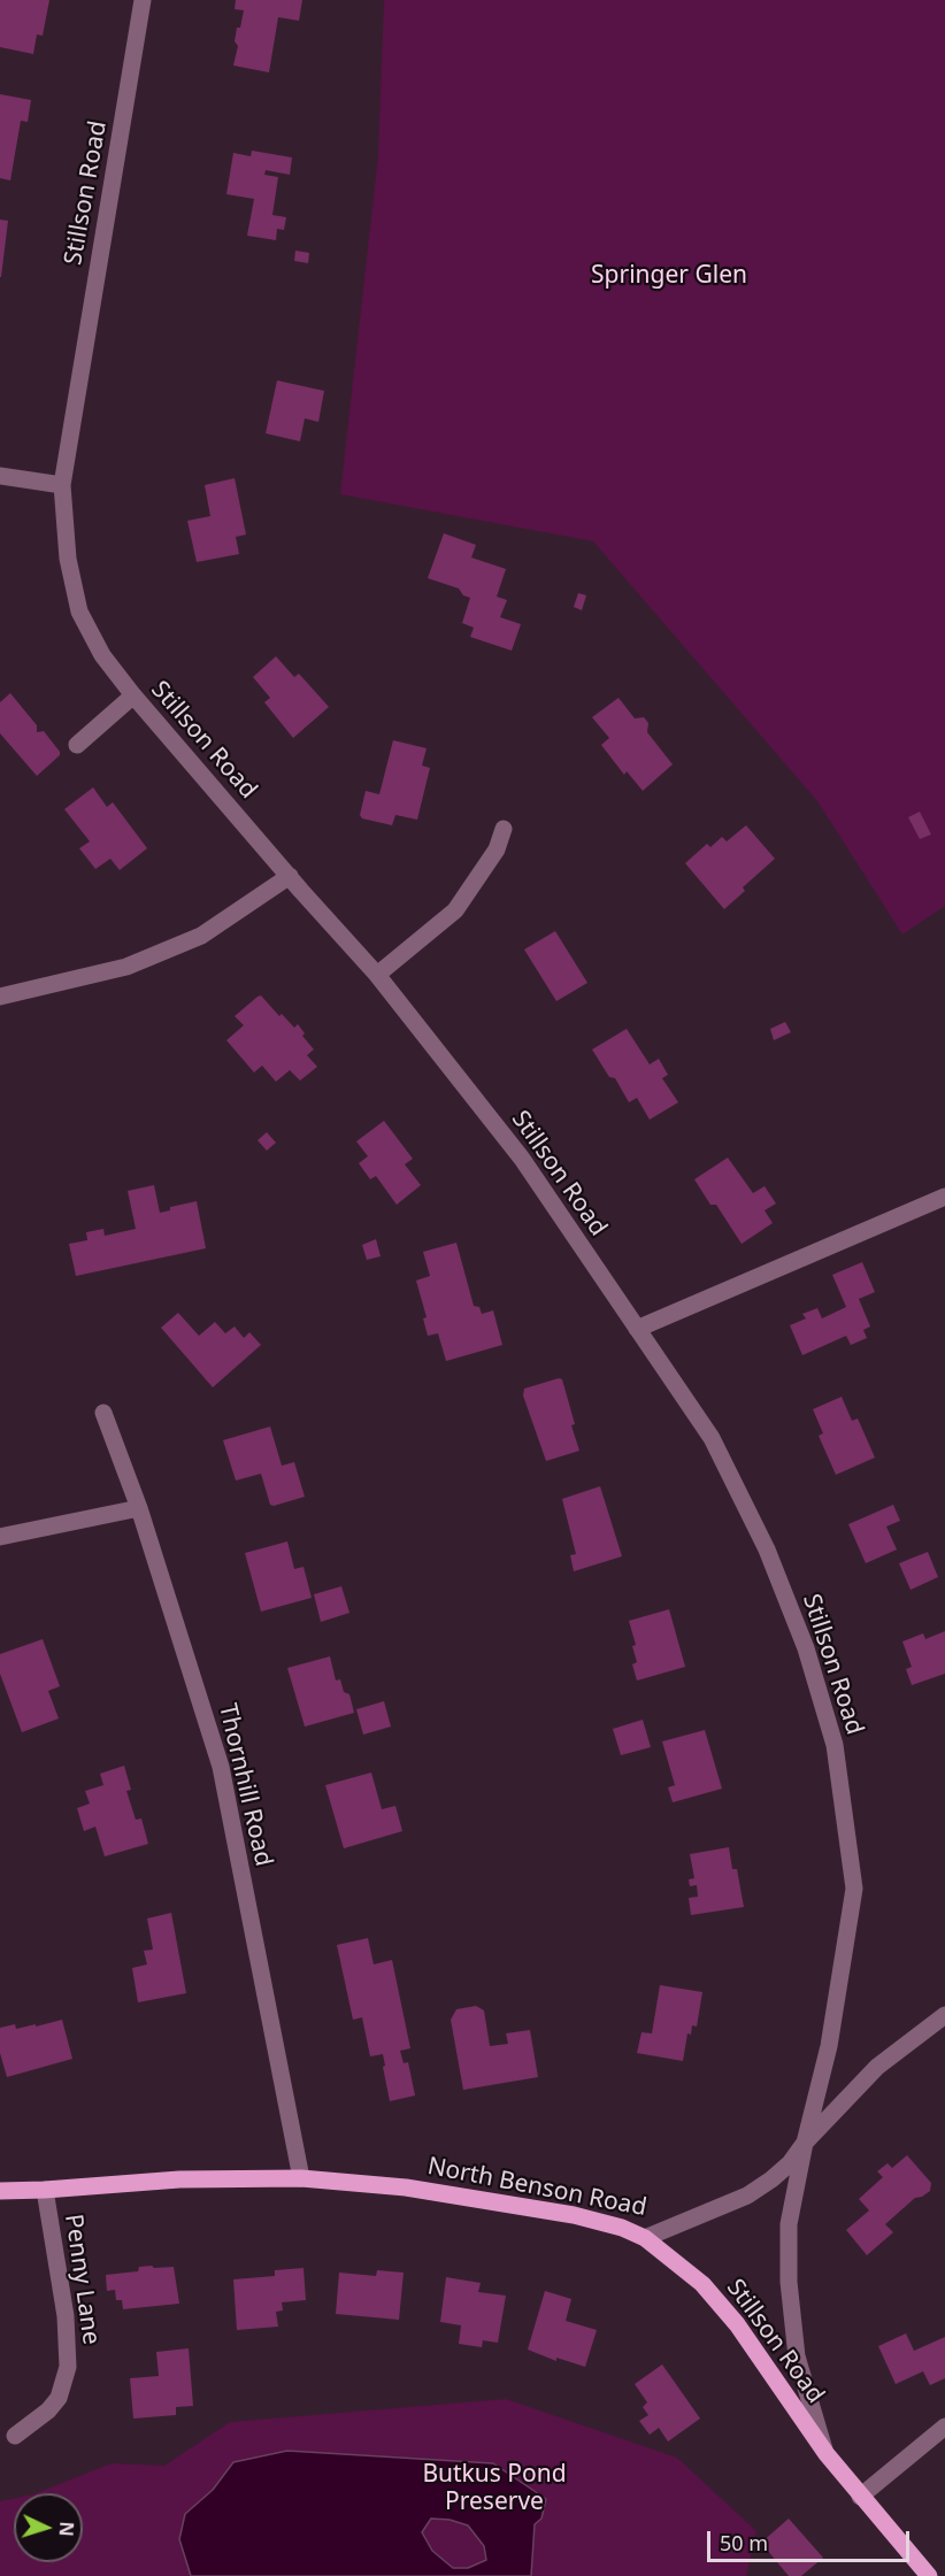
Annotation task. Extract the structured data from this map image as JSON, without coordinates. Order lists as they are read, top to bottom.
{
  "streets": {
    "main road": ["Stillson Road", "North Benson Road"],
    "street": ["Thornhill Road", "Penny Lane"]
  },
  "crossings": [
    ["Stillson Road", "North Benson Road"],
    ["Thornhill Road", "North Benson Road"],
    ["North Benson Road", "Penny Lane"]
  ],
  "parks": ["Springer Glen", "Butkus Pond Preserve"],
  "scale_bar": "50 m",
  "north": "right"
}
